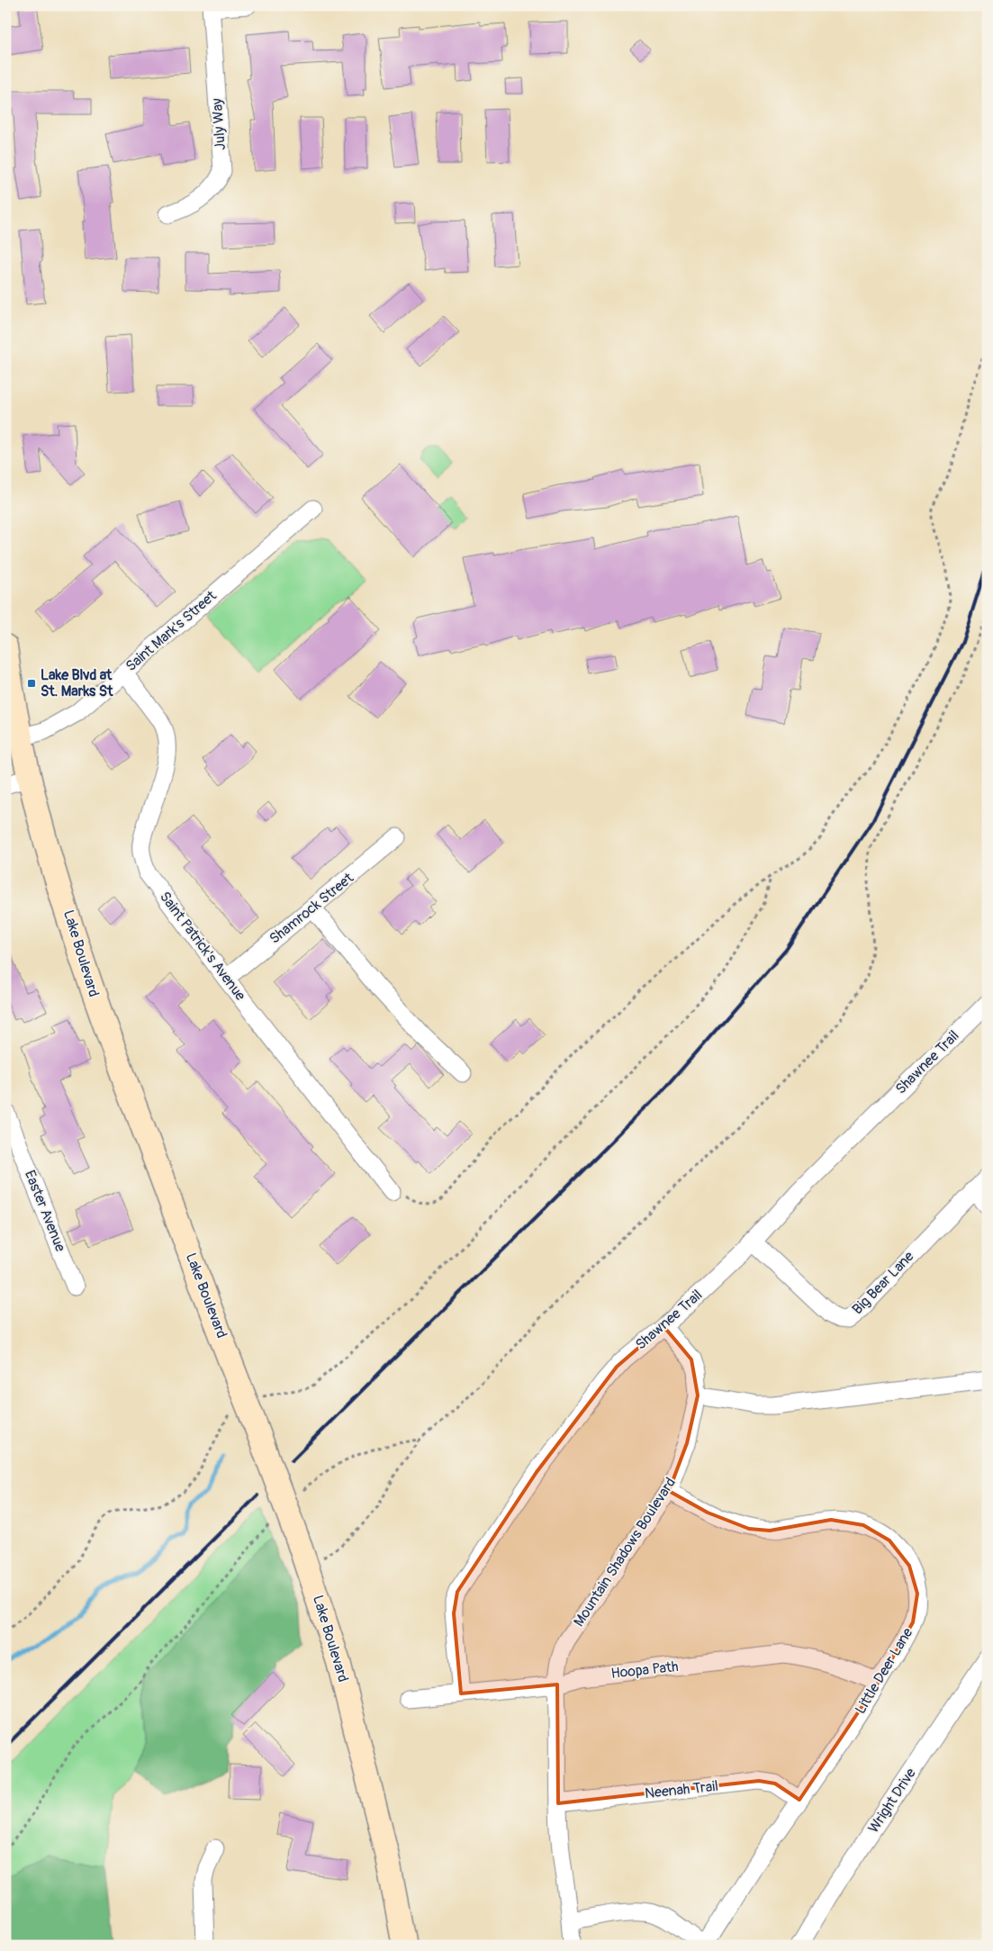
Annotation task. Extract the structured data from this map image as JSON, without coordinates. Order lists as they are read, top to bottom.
{
  "streets": {
    "main road": ["Lake Boulevard"],
    "street": [
      "July Way",
      "Saint Mark's Street",
      "Shamrock Street",
      "Saint Patrick's Avenue",
      "Shawnee Trail",
      "Easter Avenue",
      "Big Bear Lane",
      "Mountain Shadows Boulevard",
      "Hoopa Path",
      "Little Deer Lane",
      "Neenah Trail",
      "Wright Drive"
    ]
  },
  "crossings": [
    ["Saint Mark's Street", "Saint Patrick's Avenue"],
    ["Saint Mark's Street", "Lake Boulevard"],
    ["Shamrock Street", "Saint Patrick's Avenue"],
    ["Shawnee Trail", "Big Bear Lane"],
    ["Shawnee Trail", "Mountain Shadows Boulevard"],
    ["Shawnee Trail", "Hoopa Path"],
    ["Mountain Shadows Boulevard", "Hoopa Path"],
    ["Mountain Shadows Boulevard", "Little Deer Lane"],
    ["Mountain Shadows Boulevard", "Neenah Trail"],
    ["Hoopa Path", "Little Deer Lane"],
    ["Little Deer Lane", "Neenah Trail"]
  ],
  "places": {
    "transit": ["Lake Blvd at St. Marks St"]
  }
}
